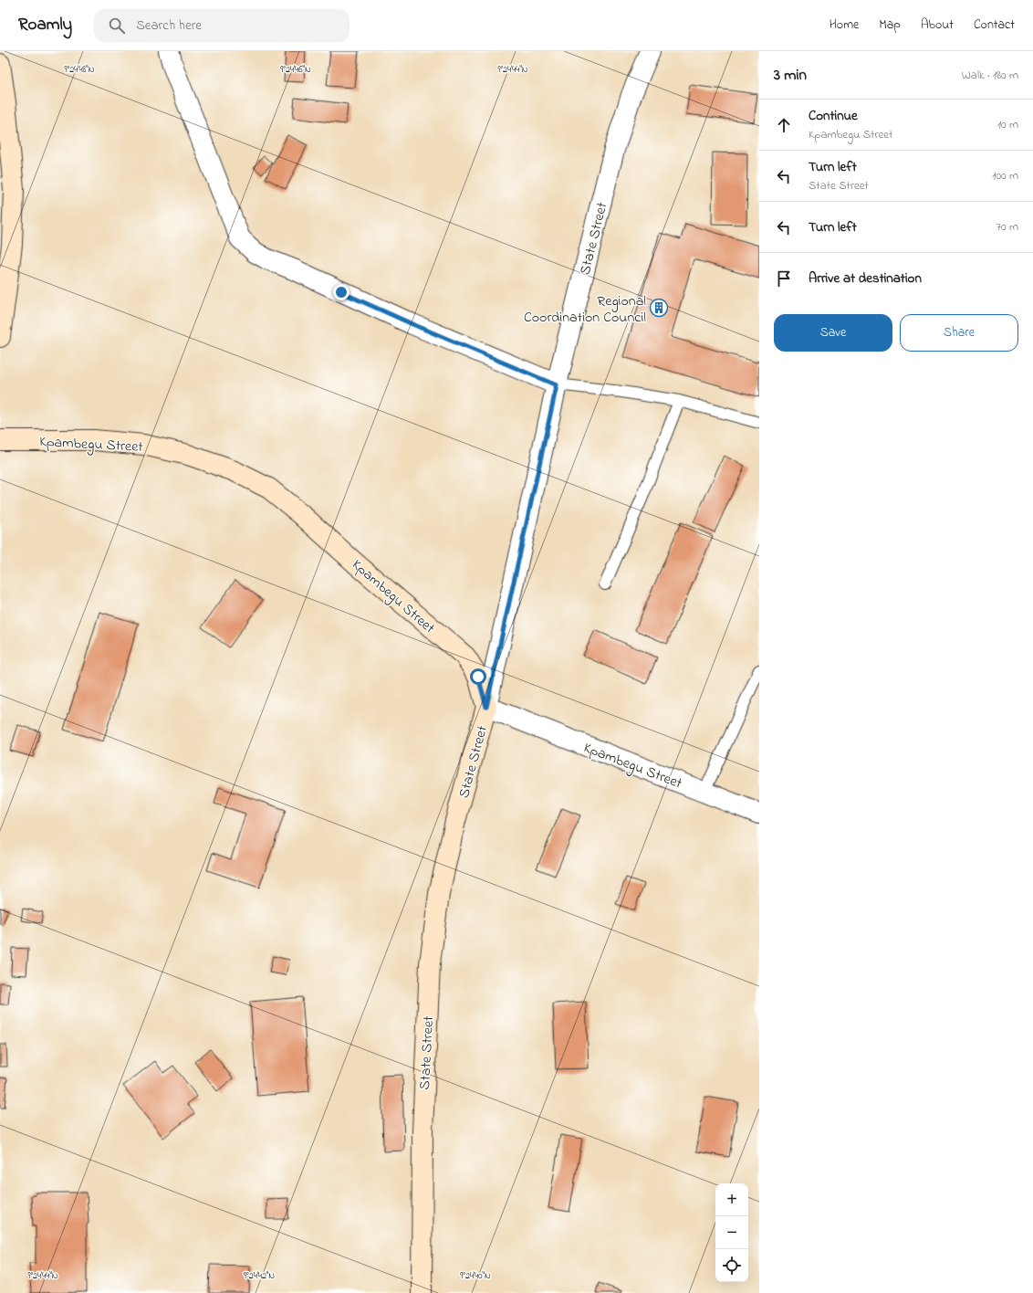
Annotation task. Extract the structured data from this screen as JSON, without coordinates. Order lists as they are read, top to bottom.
{
  "streets": {
    "street": ["State Street", "Kpambegu Street"]
  },
  "crossings": [
    ["State Street", "Kpambegu Street"]
  ],
  "places": {
    "building": ["Regional Coordination Council"]
  },
  "page": {
    "header": "Roamly",
    "search": "Search here",
    "nav": [
      "Home",
      "Map",
      "About",
      "Contact"
    ],
    "heading": ["3 min", "Walk · 180 m"],
    "list": [
      ["Continue", "Kpambegu Street", "10 m"],
      ["Turn left", "State Street", "100 m"],
      ["Turn left", "70 m"],
      "Arrive at destination"
    ],
    "buttons": ["Save", "Share"],
    "map_buttons": ["+", "−"]
  },
  "coordinates": [
    "9°24'46\"N",
    "9°24'44\"N",
    "9°24'48\"N",
    "9°24'42\"N",
    "9°24'40\"N"
  ]
}
